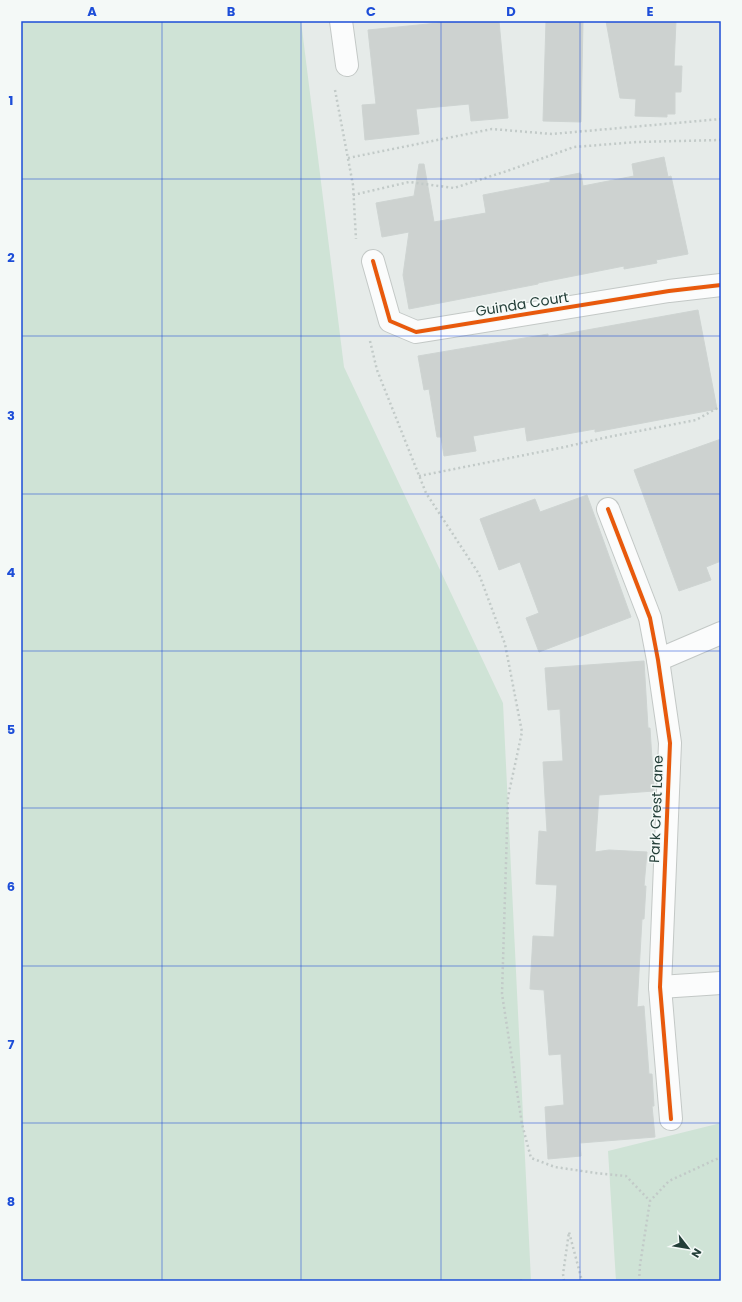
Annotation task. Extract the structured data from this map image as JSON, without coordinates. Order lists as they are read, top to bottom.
{
  "streets": {
    "street": ["Guinda Court", "Park Crest Lane"]
  },
  "north": "bottom right",
  "grid": {
    "columns": [
      "A",
      "B",
      "C",
      "D",
      "E"
    ],
    "rows": [
      "1",
      "2",
      "3",
      "4",
      "5",
      "6",
      "7",
      "8"
    ]
  }
}
